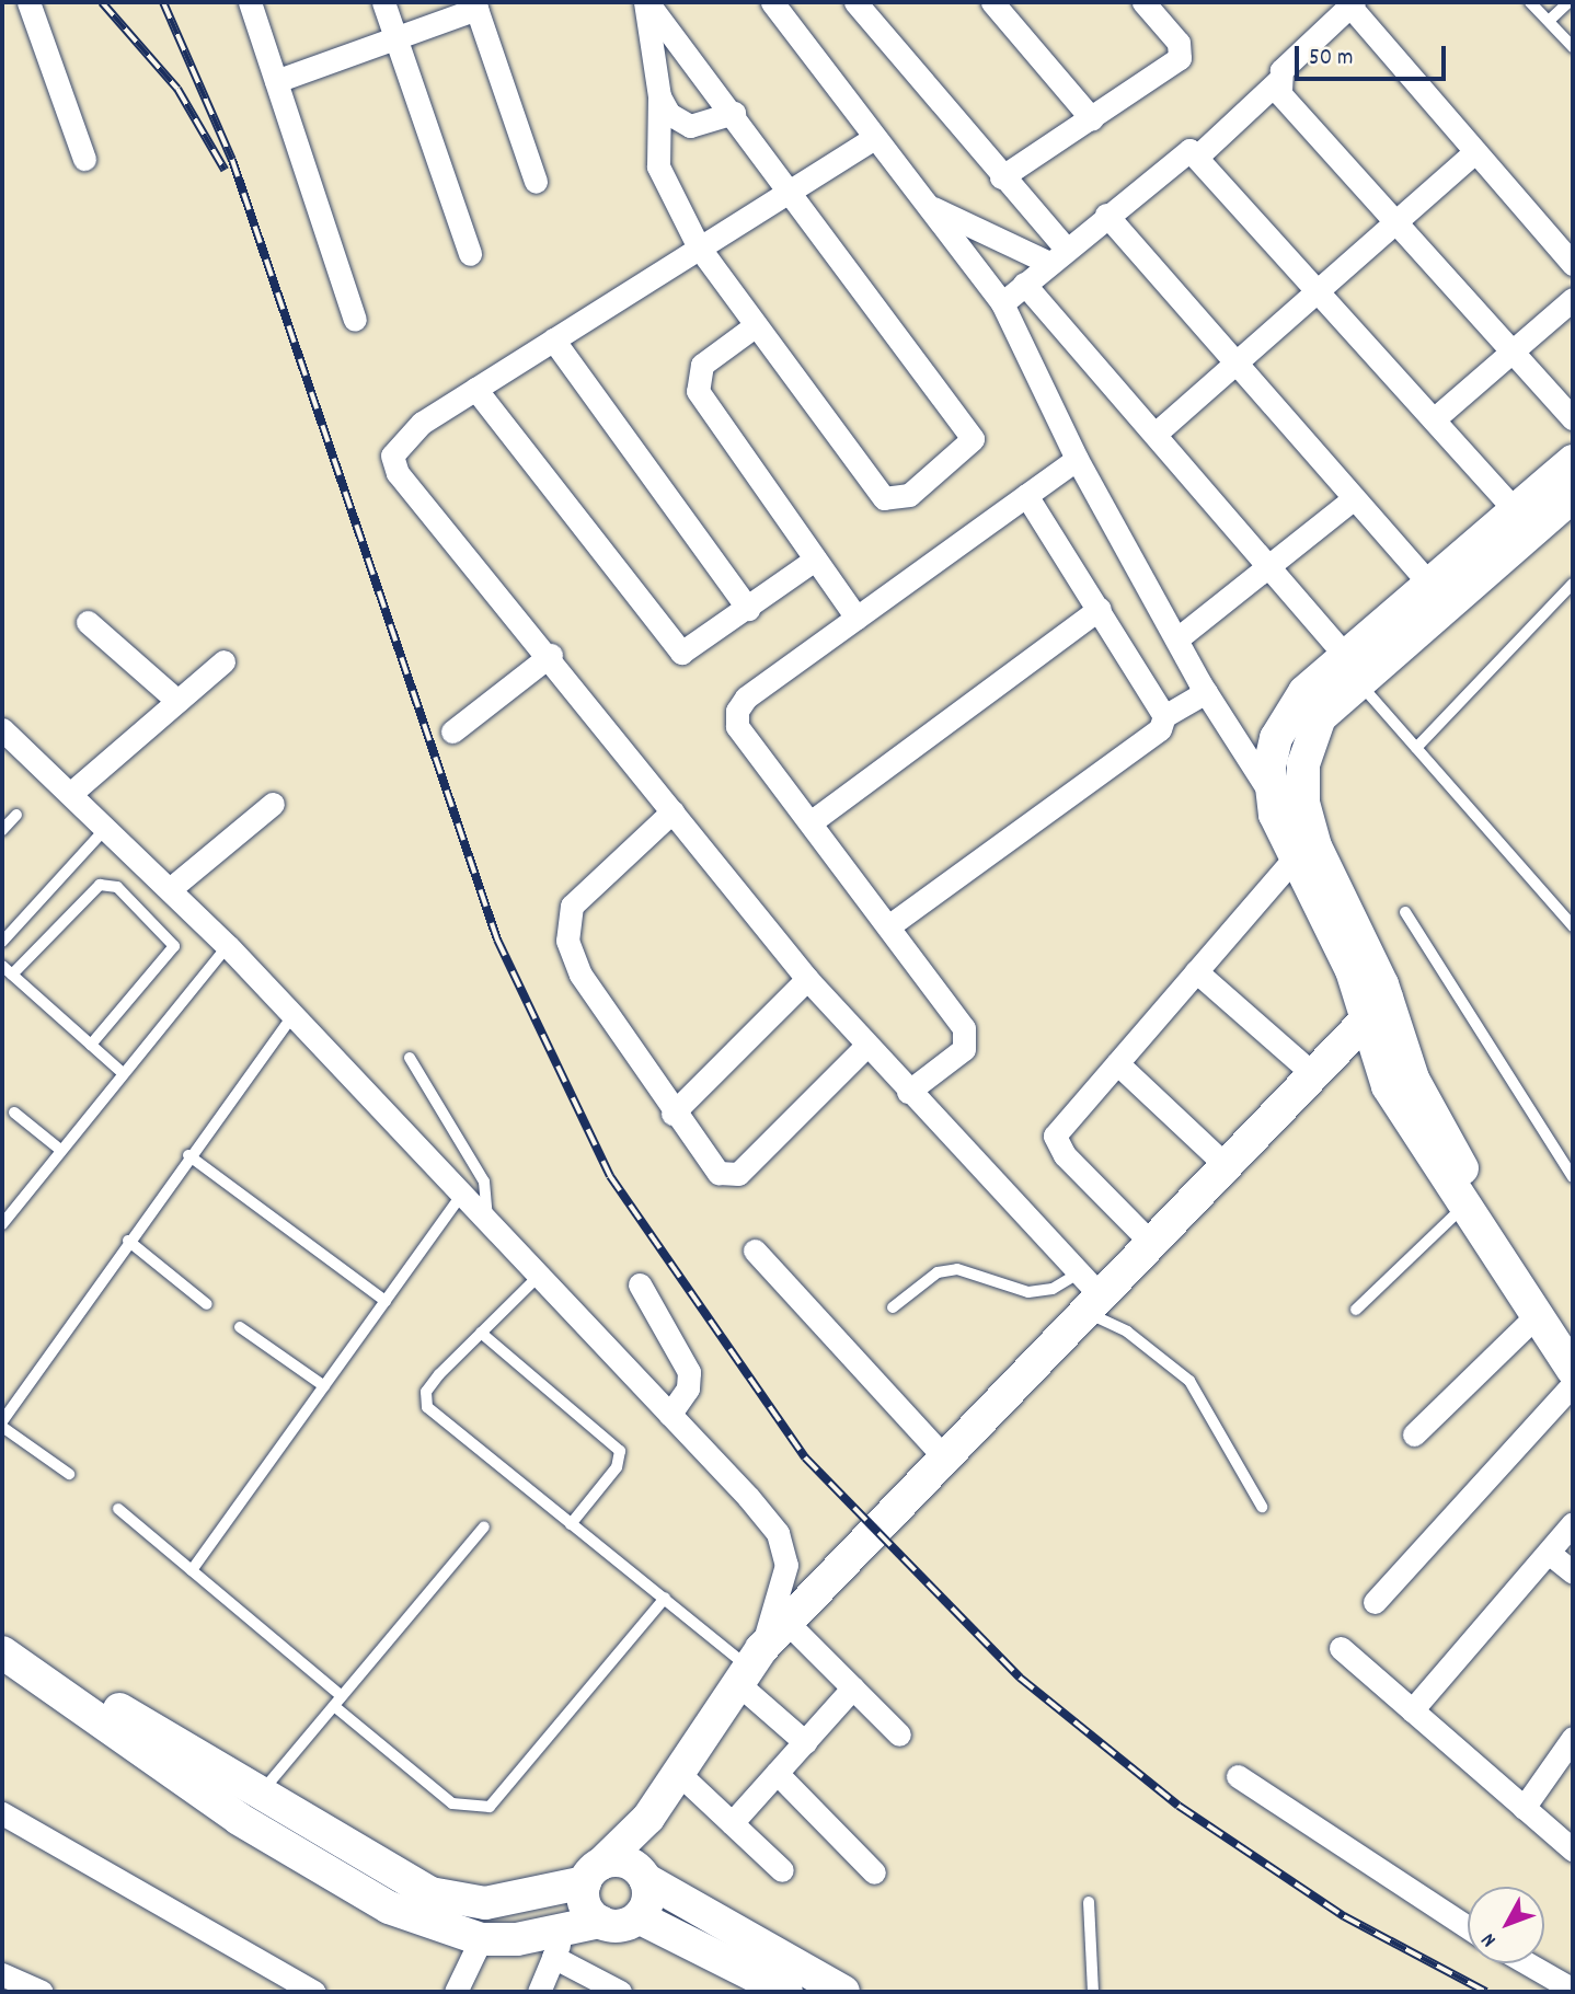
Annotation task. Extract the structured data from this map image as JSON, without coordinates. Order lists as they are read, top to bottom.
{
  "scale_bar": "50 m",
  "north": "bottom left"
}
